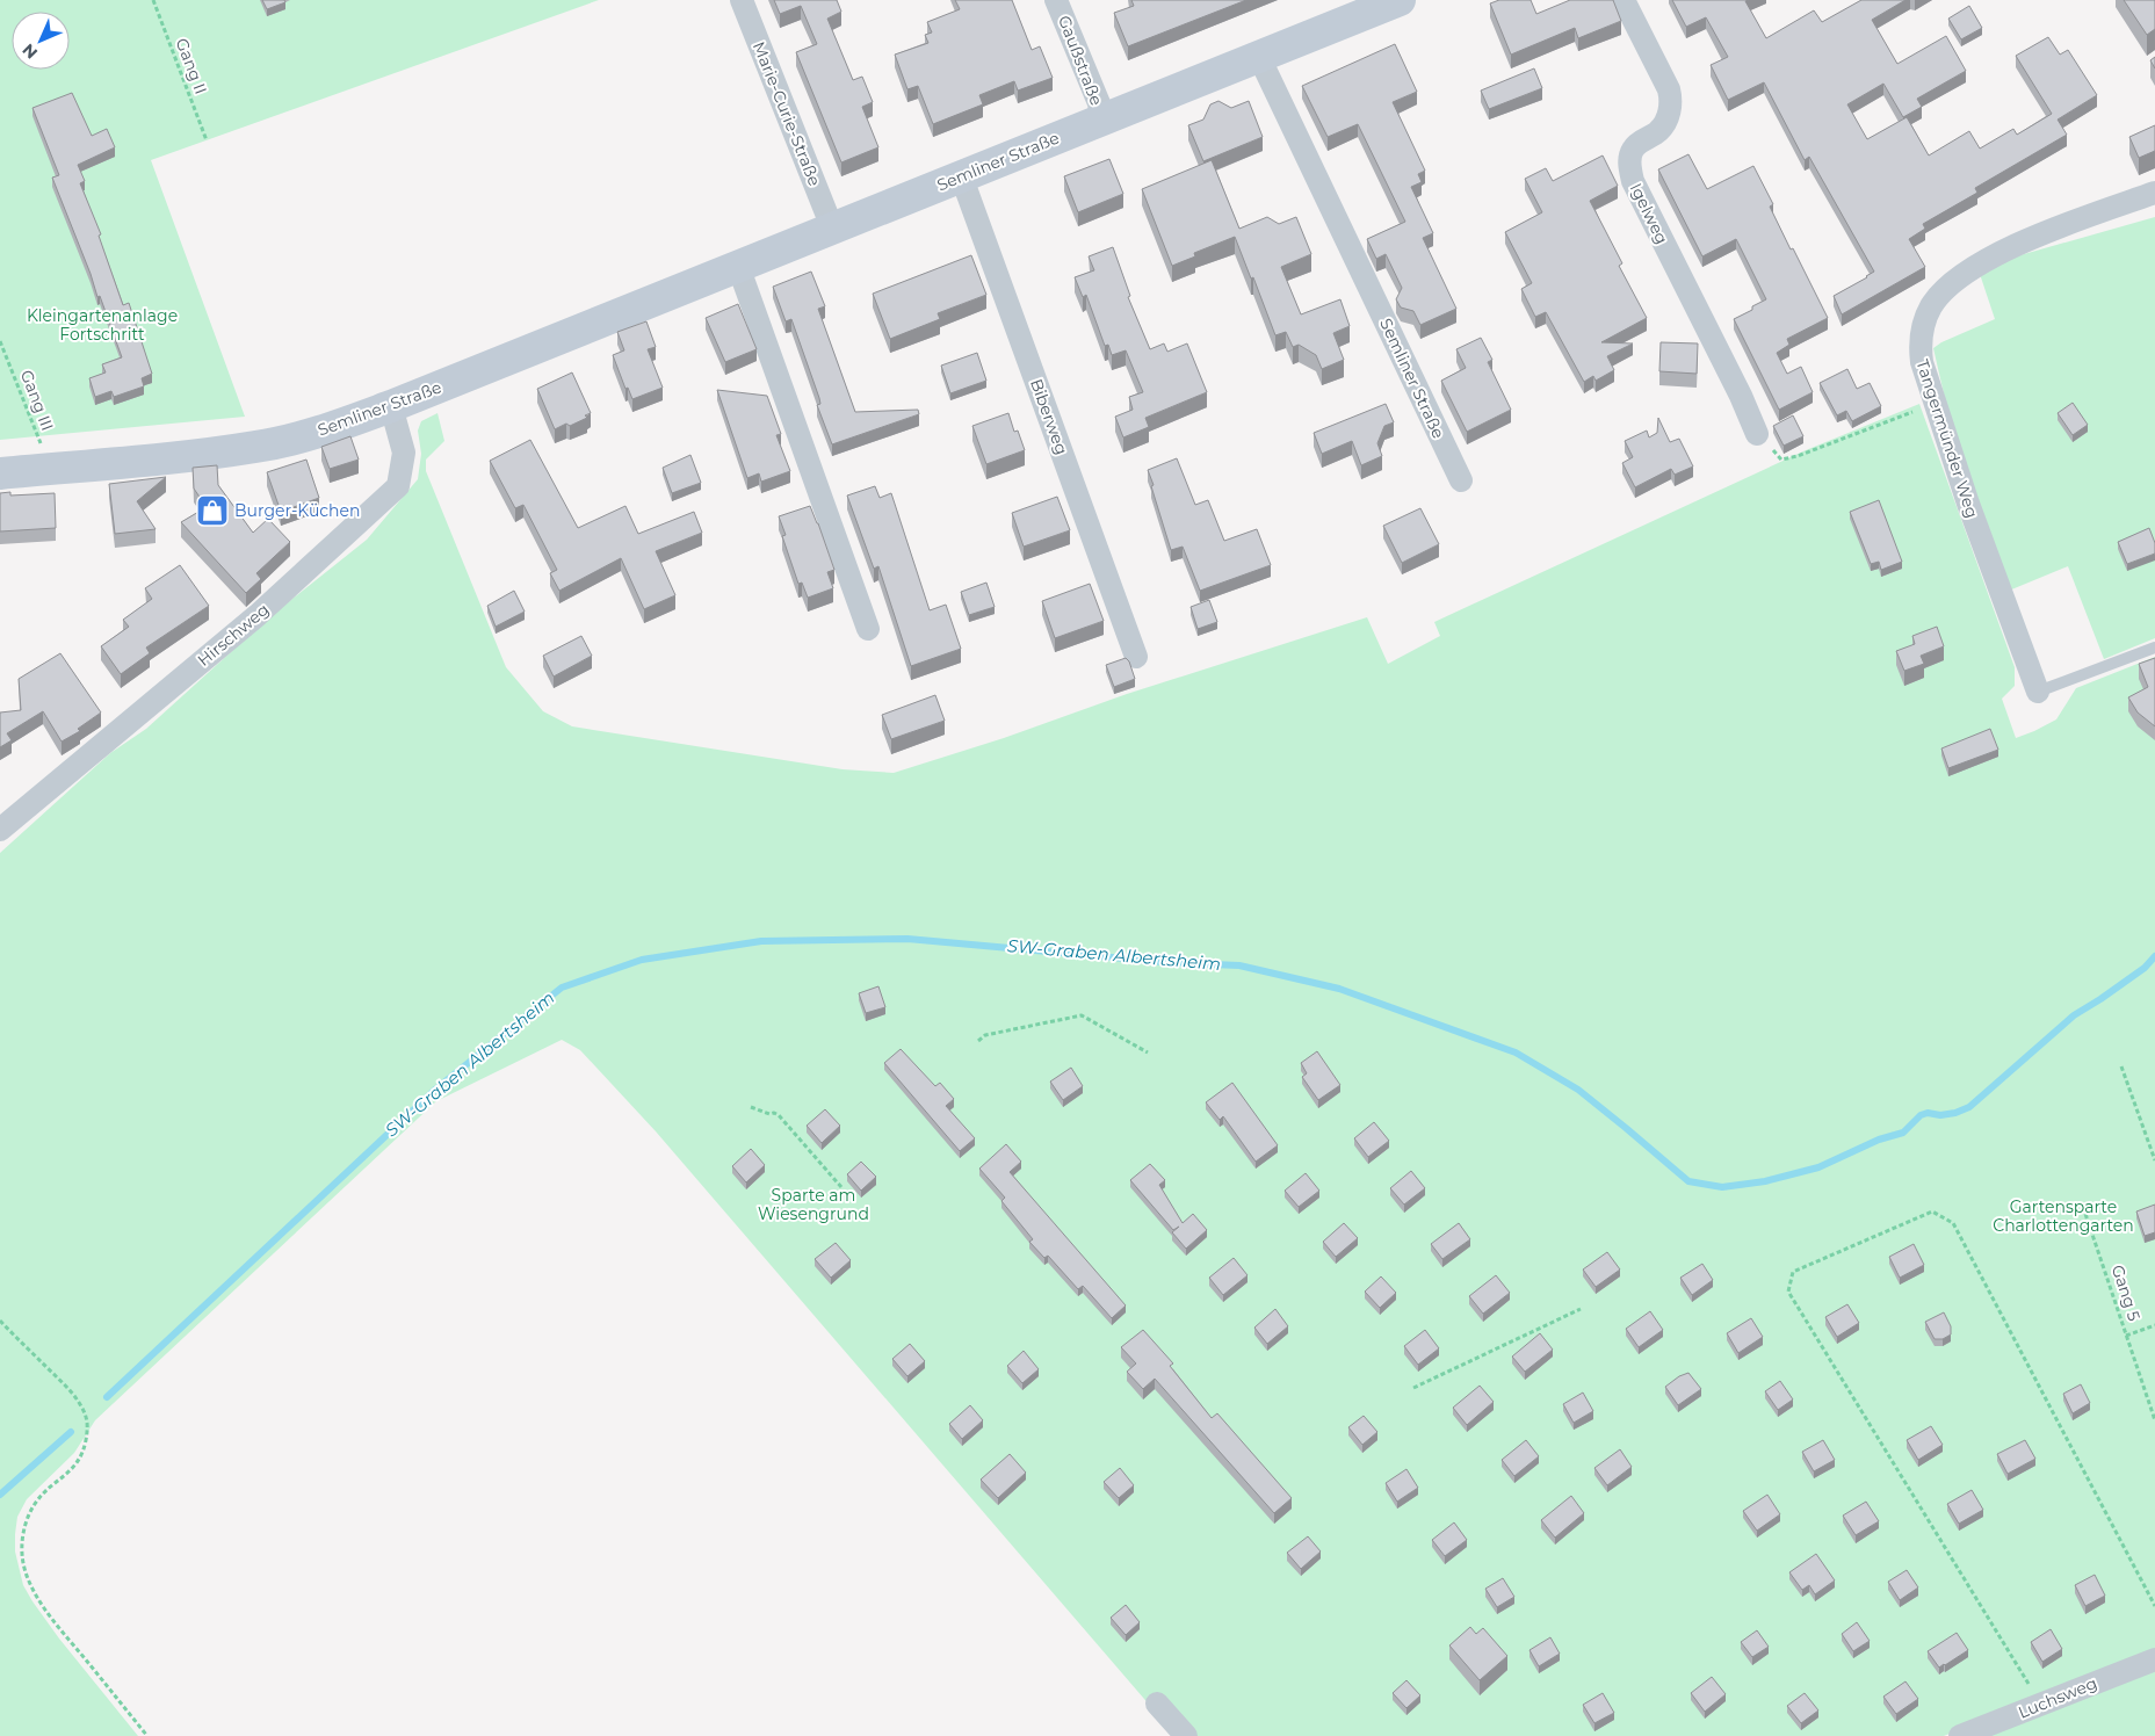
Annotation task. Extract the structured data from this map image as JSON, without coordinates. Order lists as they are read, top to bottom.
{
  "streets": {
    "street": [
      "Gaußstraße",
      "Marie-Curie-Straße",
      "Semliner Straße",
      "Igelweg",
      "Biberweg",
      "Tangermünder Weg",
      "Hirschweg",
      "Luchsweg"
    ],
    "path": ["Gang II", "Gang III", "Gang 5"]
  },
  "crossings": [
    ["Gaußstraße", "Semliner Straße"],
    ["Marie-Curie-Straße", "Semliner Straße"],
    ["Semliner Straße", "Gang III"],
    ["Semliner Straße", "Biberweg"],
    ["Semliner Straße", "Hirschweg"]
  ],
  "water": ["SW-Graben Albertsheim"],
  "parks": ["Kleingartenanlage Fortschritt", "Sparte am Wiesengrund", "Gartensparte Charlottengarten"],
  "places": {
    "shop": ["Burger-Küchen"]
  },
  "north": "bottom left"
}
